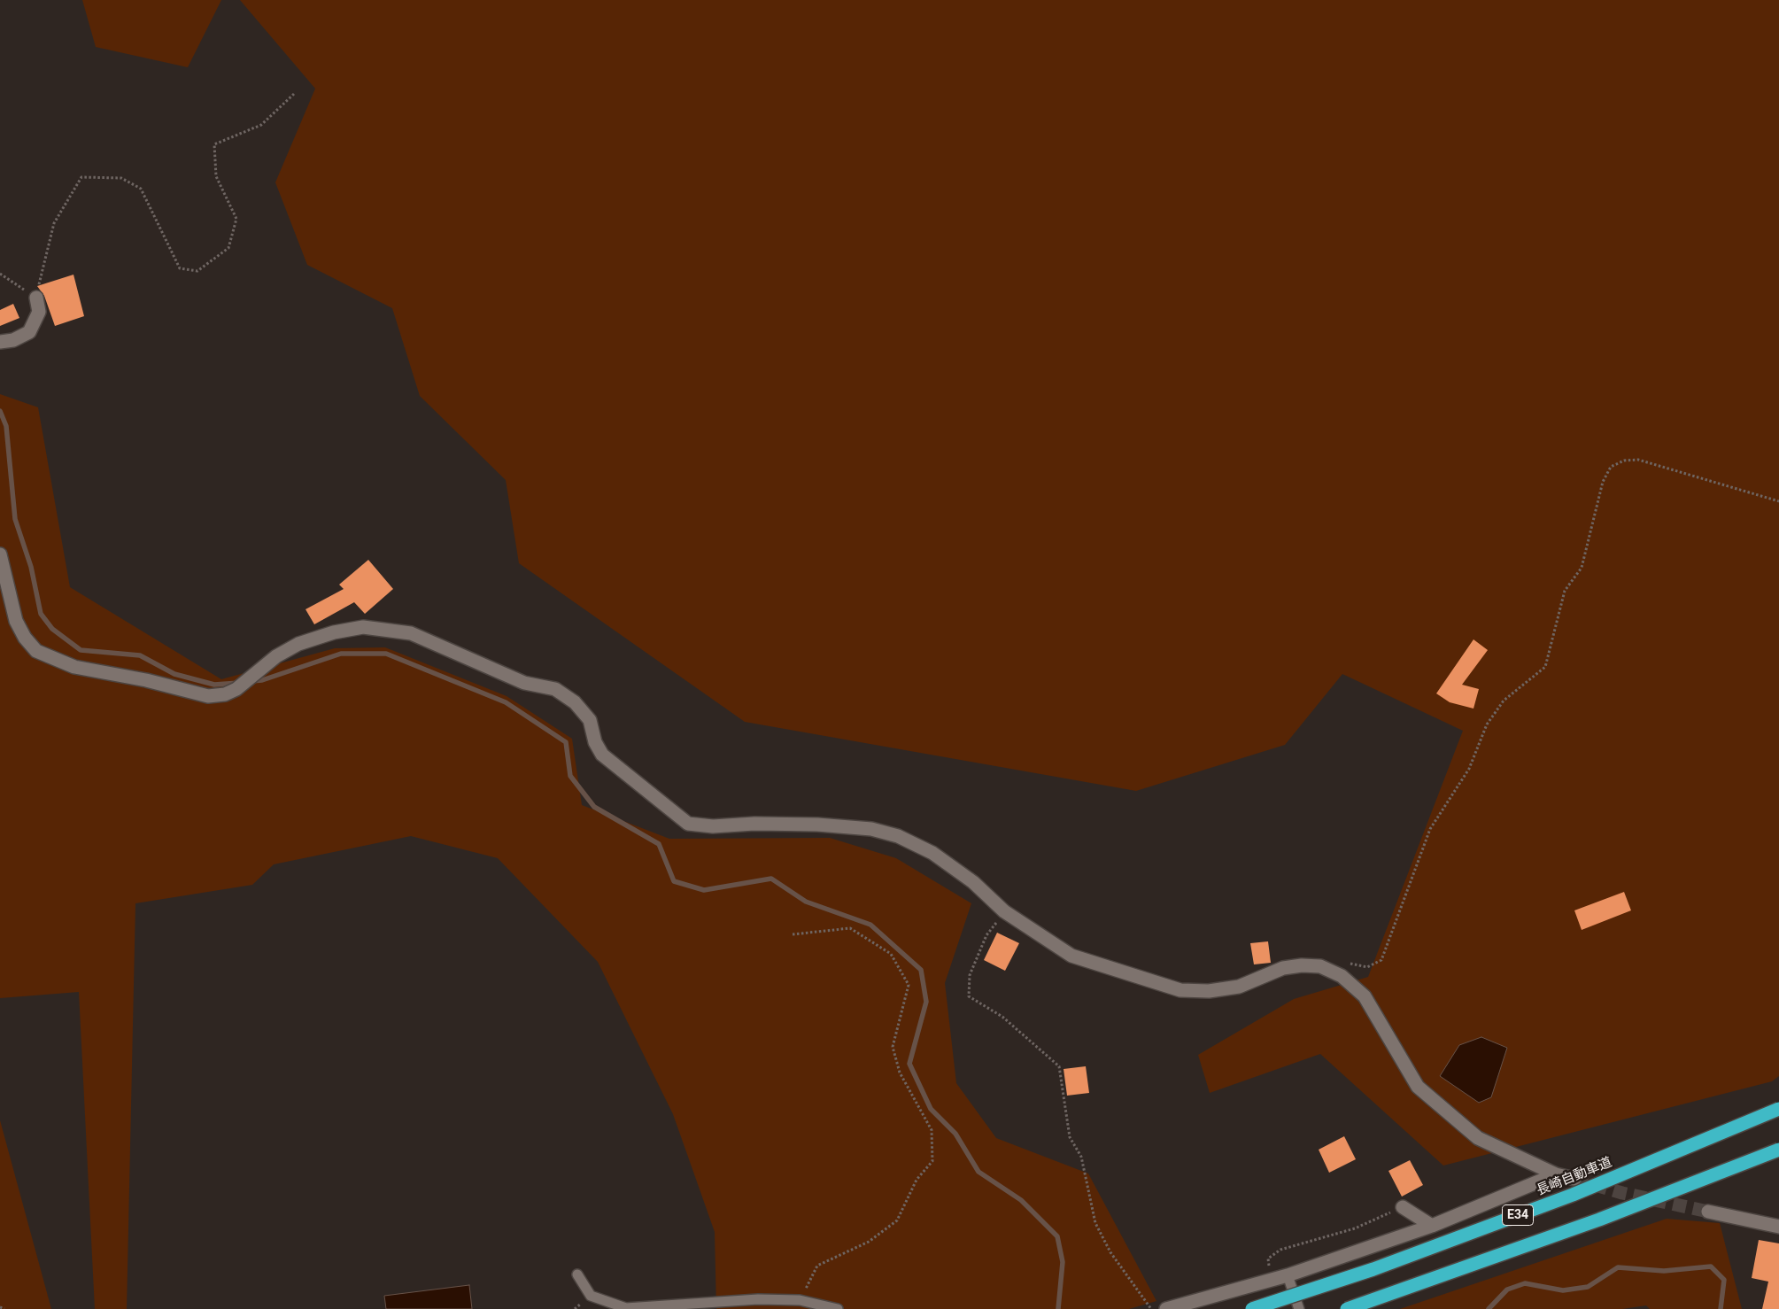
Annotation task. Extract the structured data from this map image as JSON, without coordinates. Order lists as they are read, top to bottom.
{
  "streets": {
    "highway": ["長崎自動車道", "E34"]
  }
}
